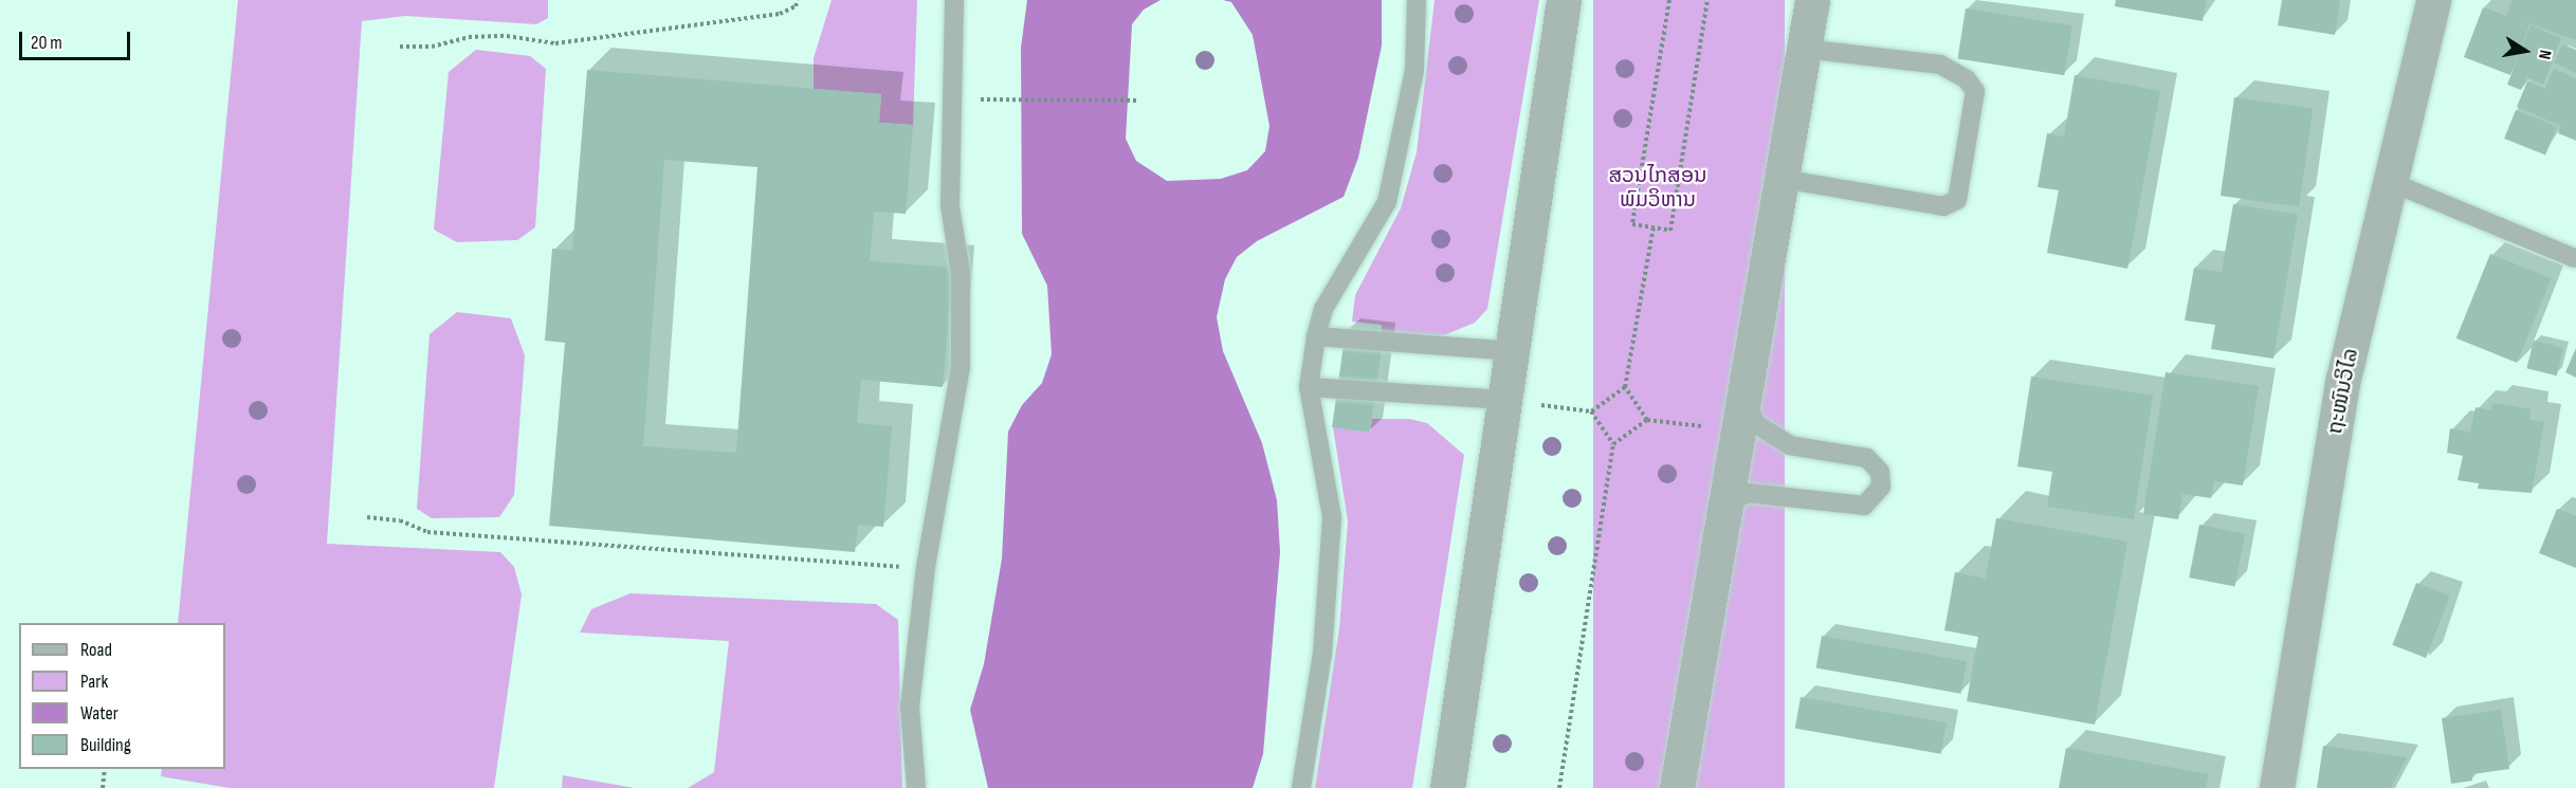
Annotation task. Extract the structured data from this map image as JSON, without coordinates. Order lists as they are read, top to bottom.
{
  "streets": {
    "street": ["ຖະໜົນວິໄລ"]
  },
  "parks": ["ສວນໄກສອນ ພົມວິຫານ"],
  "legend": [
    "Road",
    "Park",
    "Water",
    "Building"
  ],
  "scale_bar": "20 m",
  "north": "right"
}
